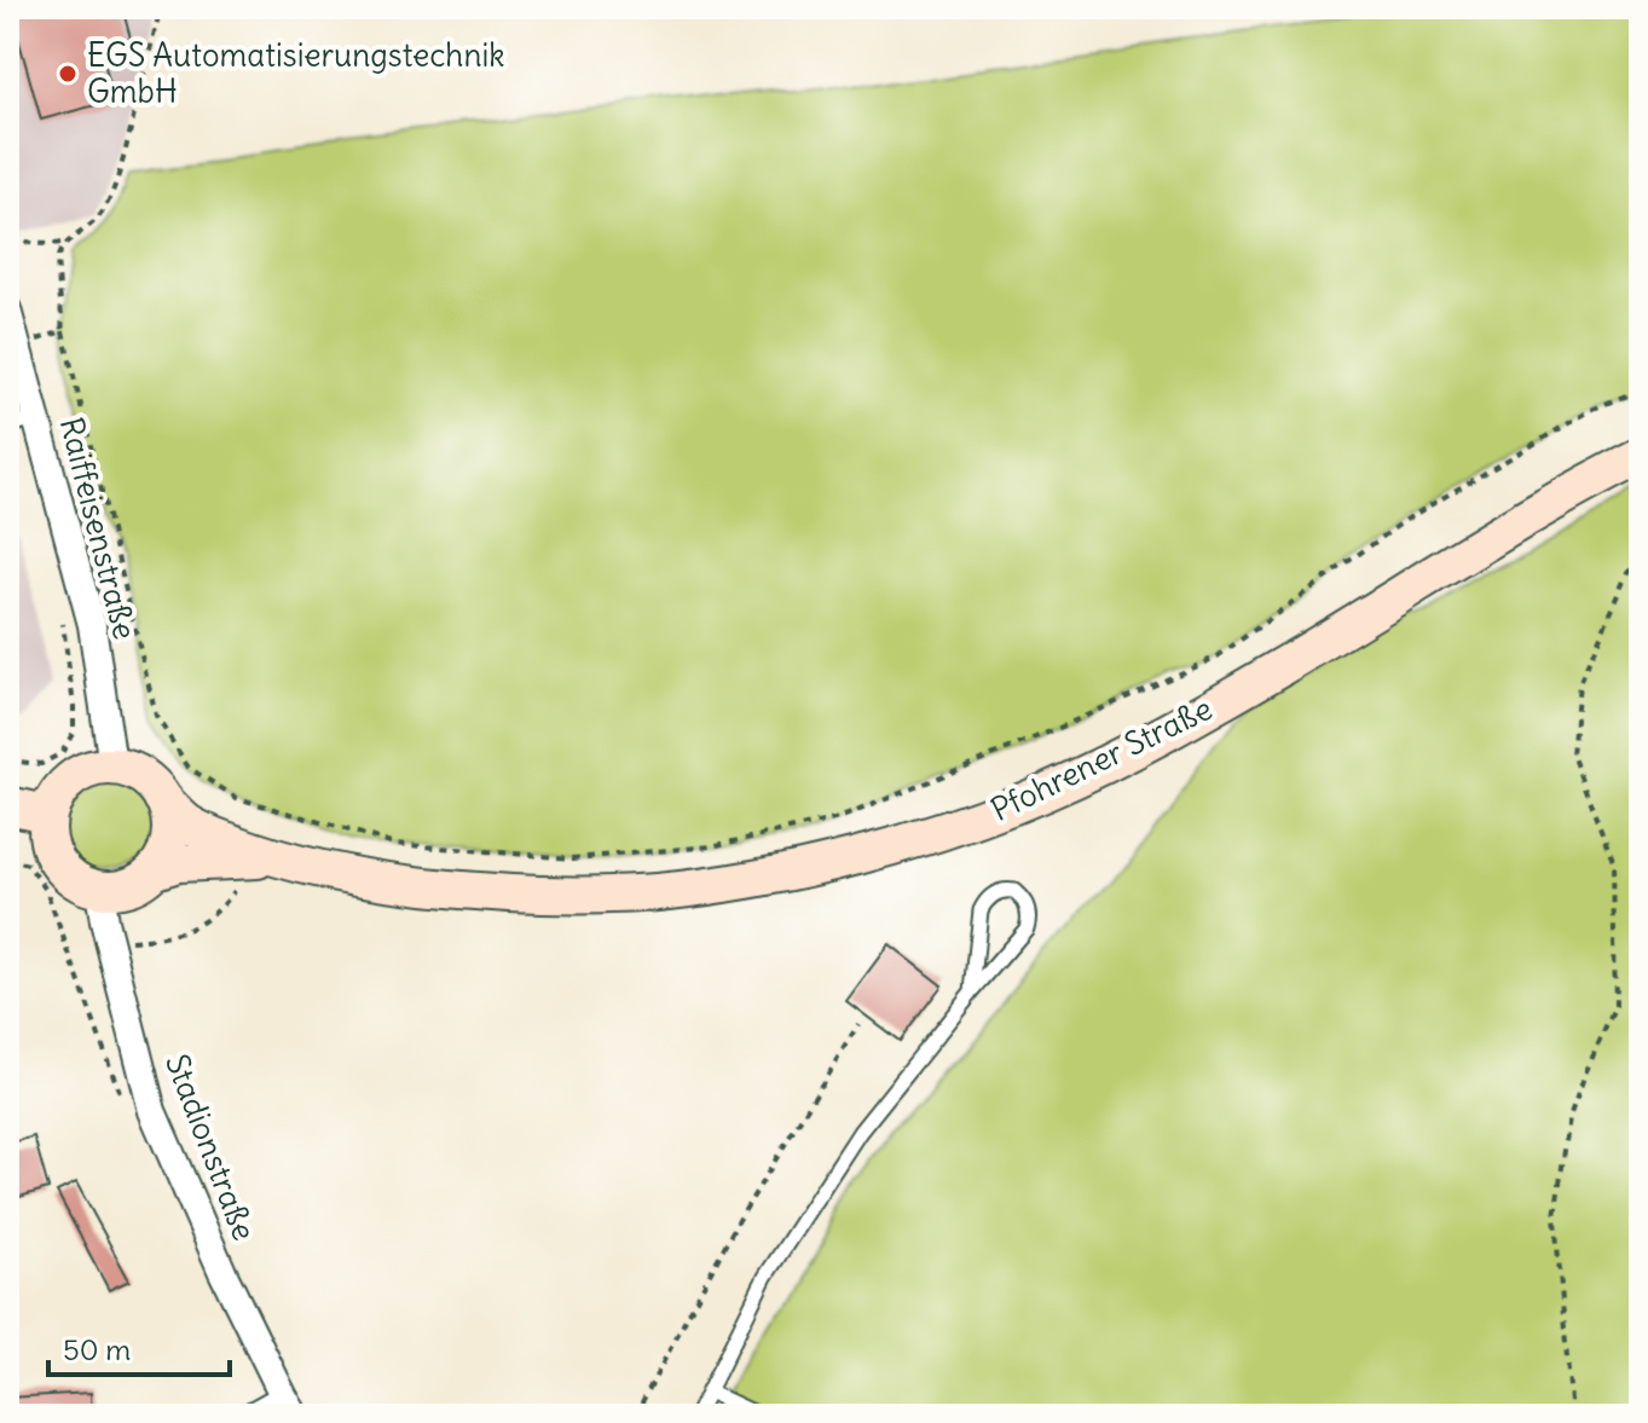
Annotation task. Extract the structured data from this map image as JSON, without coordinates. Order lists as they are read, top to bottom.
{
  "streets": {
    "main road": ["Pfohrener Straße"],
    "street": ["Raiffeisenstraße", "Stadionstraße"]
  },
  "crossings": [
    ["Raiffeisenstraße", "Pfohrener Straße"],
    ["Raiffeisenstraße", "Stadionstraße"],
    ["Pfohrener Straße", "Stadionstraße"]
  ],
  "places": ["EGS Automatisierungstechnik GmbH"],
  "scale_bar": "50 m"
}
